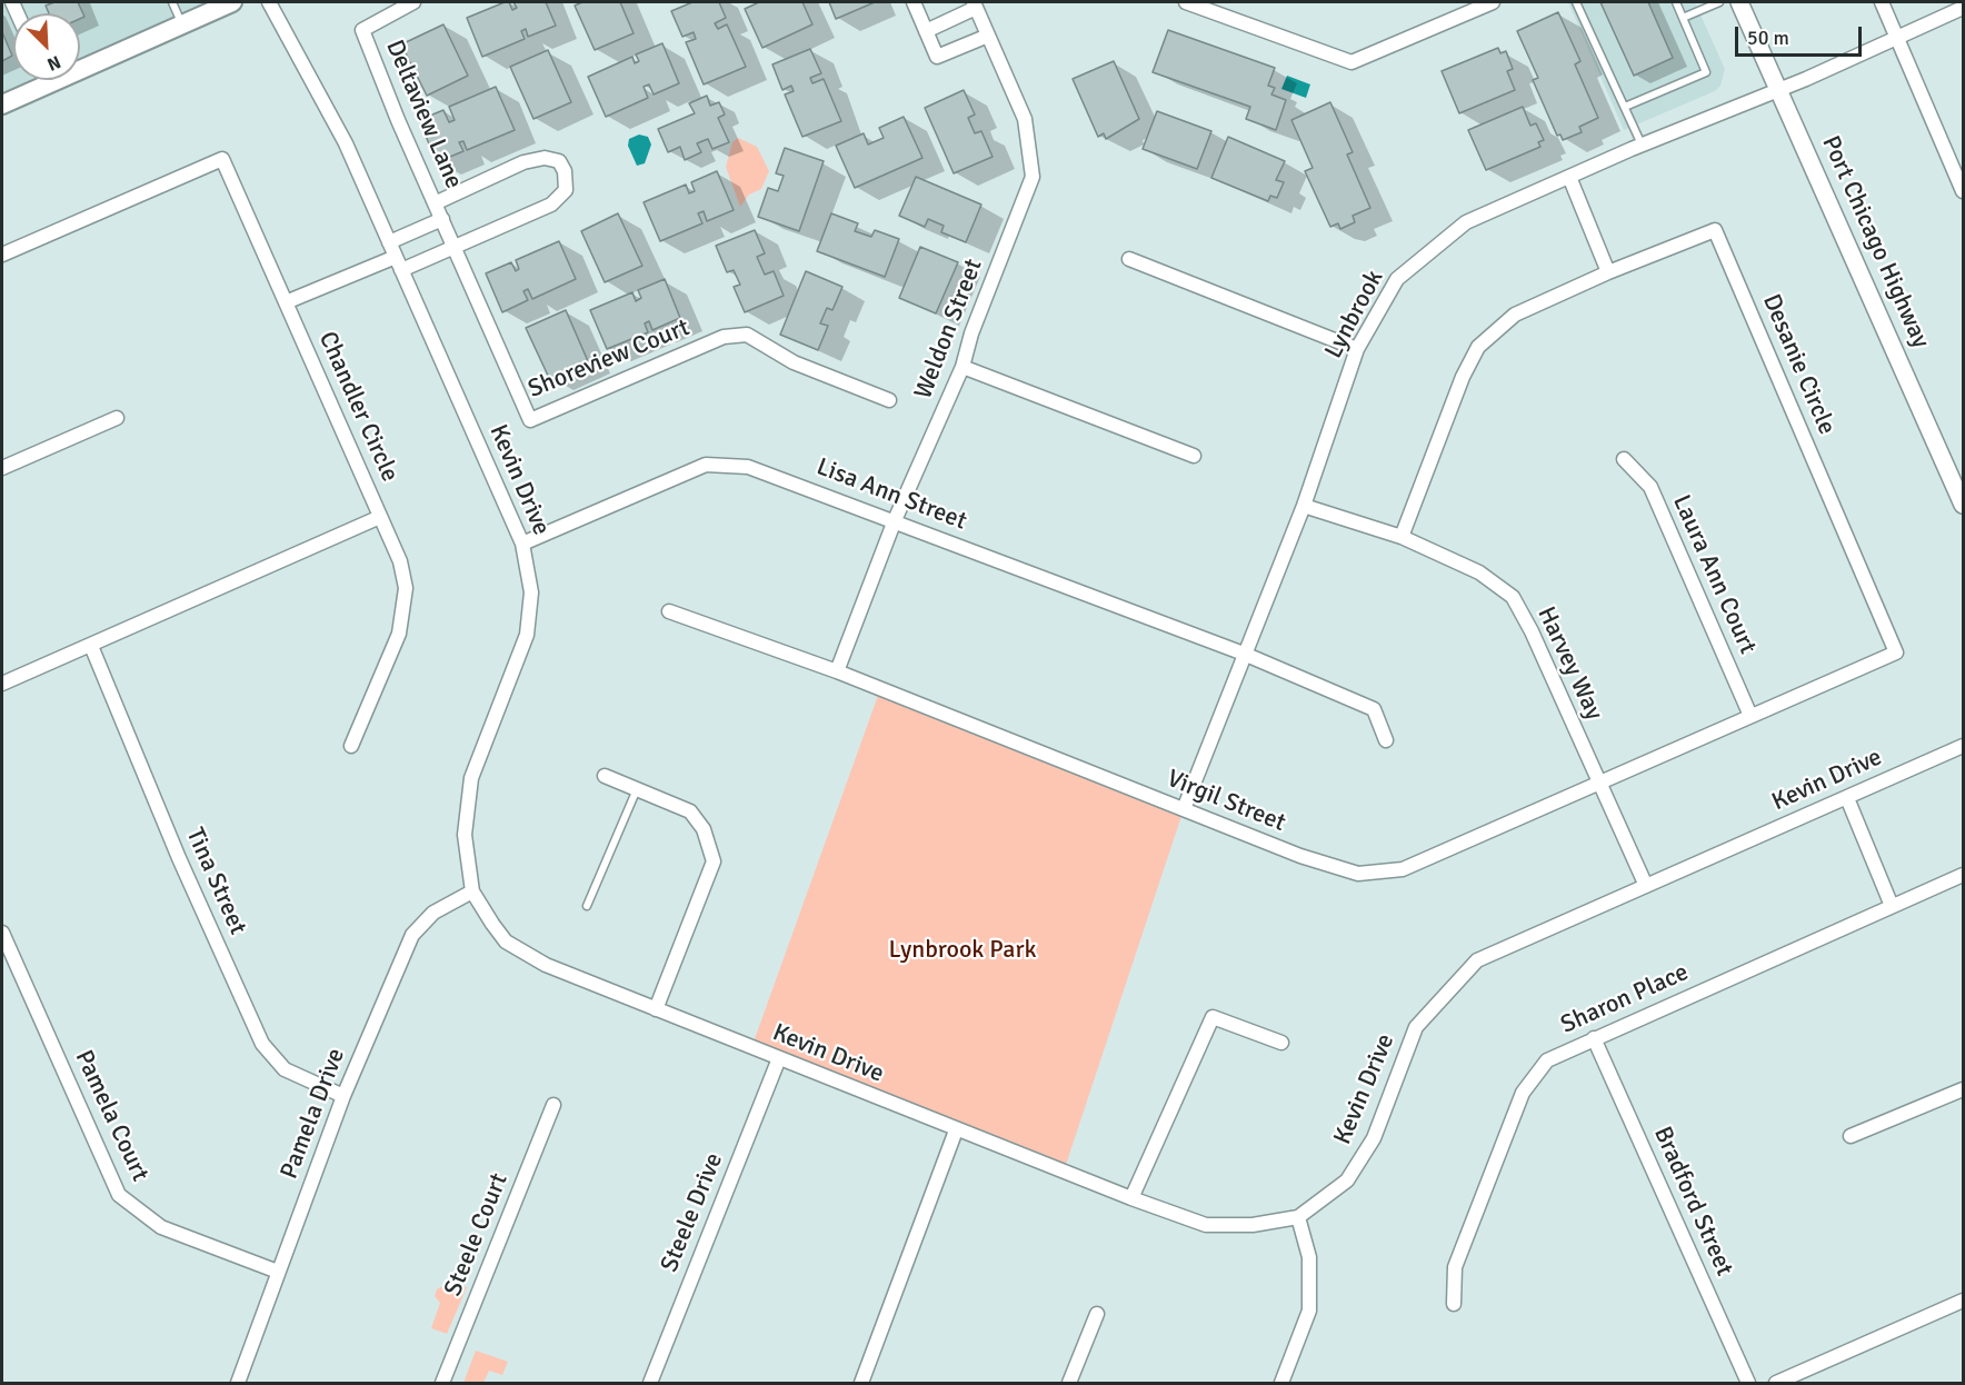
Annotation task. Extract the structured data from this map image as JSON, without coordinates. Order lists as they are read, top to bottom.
{
  "streets": {
    "street": [
      "Deltaview Lane",
      "Port Chicago Highway",
      "Lynbrook",
      "Weldon Street",
      "Shoreview Court",
      "Desanie Circle",
      "Chandler Circle",
      "Kevin Drive",
      "Lisa Ann Street",
      "Laura Ann Court",
      "Harvey Way",
      "Virgil Street",
      "Tina Street",
      "Sharon Place",
      "Pamela Drive",
      "Pamela Court",
      "Bradford Street",
      "Steele Drive",
      "Steele Court"
    ]
  },
  "crossings": [
    ["Deltaview Lane", "Shoreview Court"],
    ["Port Chicago Highway", "Lynbrook"],
    ["Lynbrook", "Lisa Ann Street"],
    ["Lynbrook", "Harvey Way"],
    ["Lynbrook", "Virgil Street"],
    ["Weldon Street", "Lisa Ann Street"],
    ["Weldon Street", "Virgil Street"],
    ["Desanie Circle", "Laura Ann Court"],
    ["Desanie Circle", "Harvey Way"],
    ["Desanie Circle", "Virgil Street"],
    ["Chandler Circle", "Tina Street"],
    ["Kevin Drive", "Lisa Ann Street"],
    ["Kevin Drive", "Harvey Way"],
    ["Kevin Drive", "Pamela Drive"],
    ["Kevin Drive", "Steele Drive"],
    ["Harvey Way", "Virgil Street"],
    ["Tina Street", "Pamela Drive"],
    ["Sharon Place", "Bradford Street"],
    ["Pamela Drive", "Pamela Court"]
  ],
  "parks": ["Lynbrook Park"],
  "scale_bar": "50 m",
  "north": "bottom right"
}
